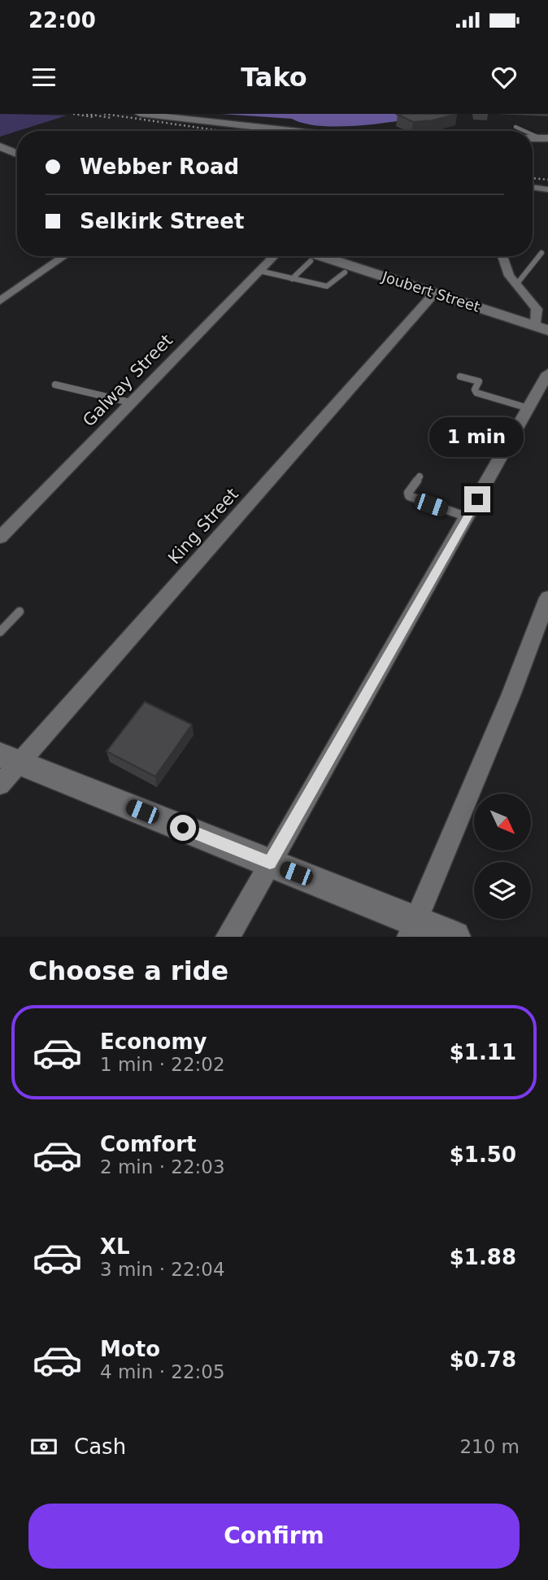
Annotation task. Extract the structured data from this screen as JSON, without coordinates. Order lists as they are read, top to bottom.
{
  "streets": {
    "main road": ["Joubert Street"],
    "street": ["Galway Street", "King Street"]
  },
  "crossings": [
    ["Joubert Street", "King Street"]
  ],
  "north": "bottom right",
  "page": {
    "status": "22:00",
    "header": "Tako",
    "banner": ["Webber Road", "Selkirk Street"],
    "bubble": "1 min",
    "heading": "Choose a ride",
    "list": [
      {
        "name": "Economy",
        "note": "1 min · 22:02",
        "value": "$1.11"
      },
      {
        "name": "Comfort",
        "note": "2 min · 22:03",
        "value": "$1.50"
      },
      {
        "name": "XL",
        "note": "3 min · 22:04",
        "value": "$1.88"
      },
      {
        "name": "Moto",
        "note": "4 min · 22:05",
        "value": "$0.78"
      }
    ],
    "pay": ["Cash", "210 m"],
    "buttons": "Confirm"
  }
}
